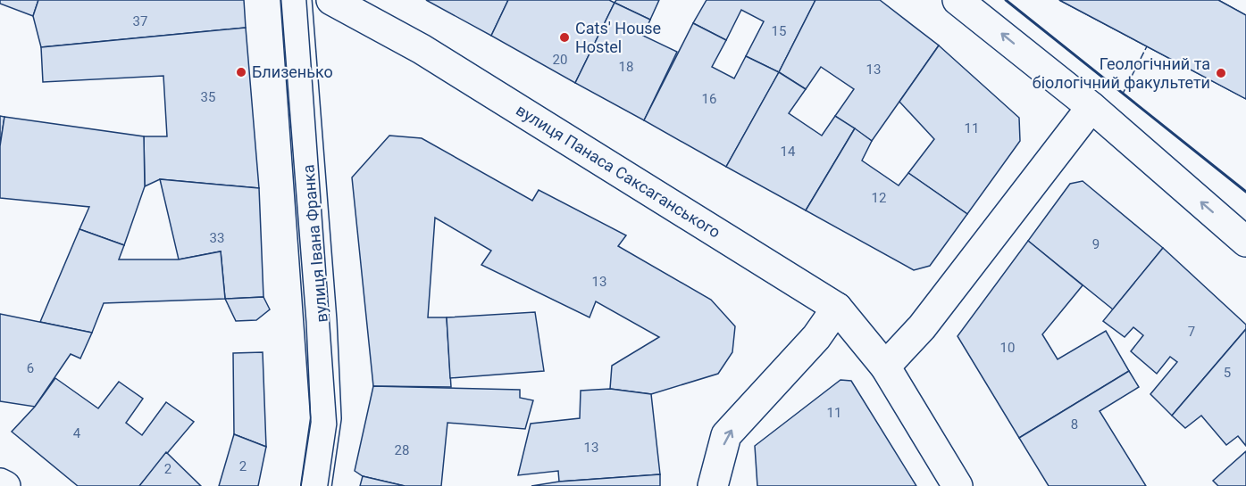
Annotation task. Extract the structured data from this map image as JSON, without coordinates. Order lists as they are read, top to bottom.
{
  "streets": {
    "street": ["вулиця Панаса Саксаганського", "вулиця Івана Франка"]
  },
  "places": ["Cats' House Hostel", "Близенько", "Геологічний та біологічний факультети"],
  "house_numbers": [
    "37",
    "15",
    "20",
    "18",
    "13",
    "35",
    "16",
    "11",
    "14",
    "12",
    "33",
    "9",
    "13",
    "7",
    "10",
    "6",
    "5",
    "11",
    "8",
    "4",
    "13",
    "28",
    "2",
    "2"
  ]
}
